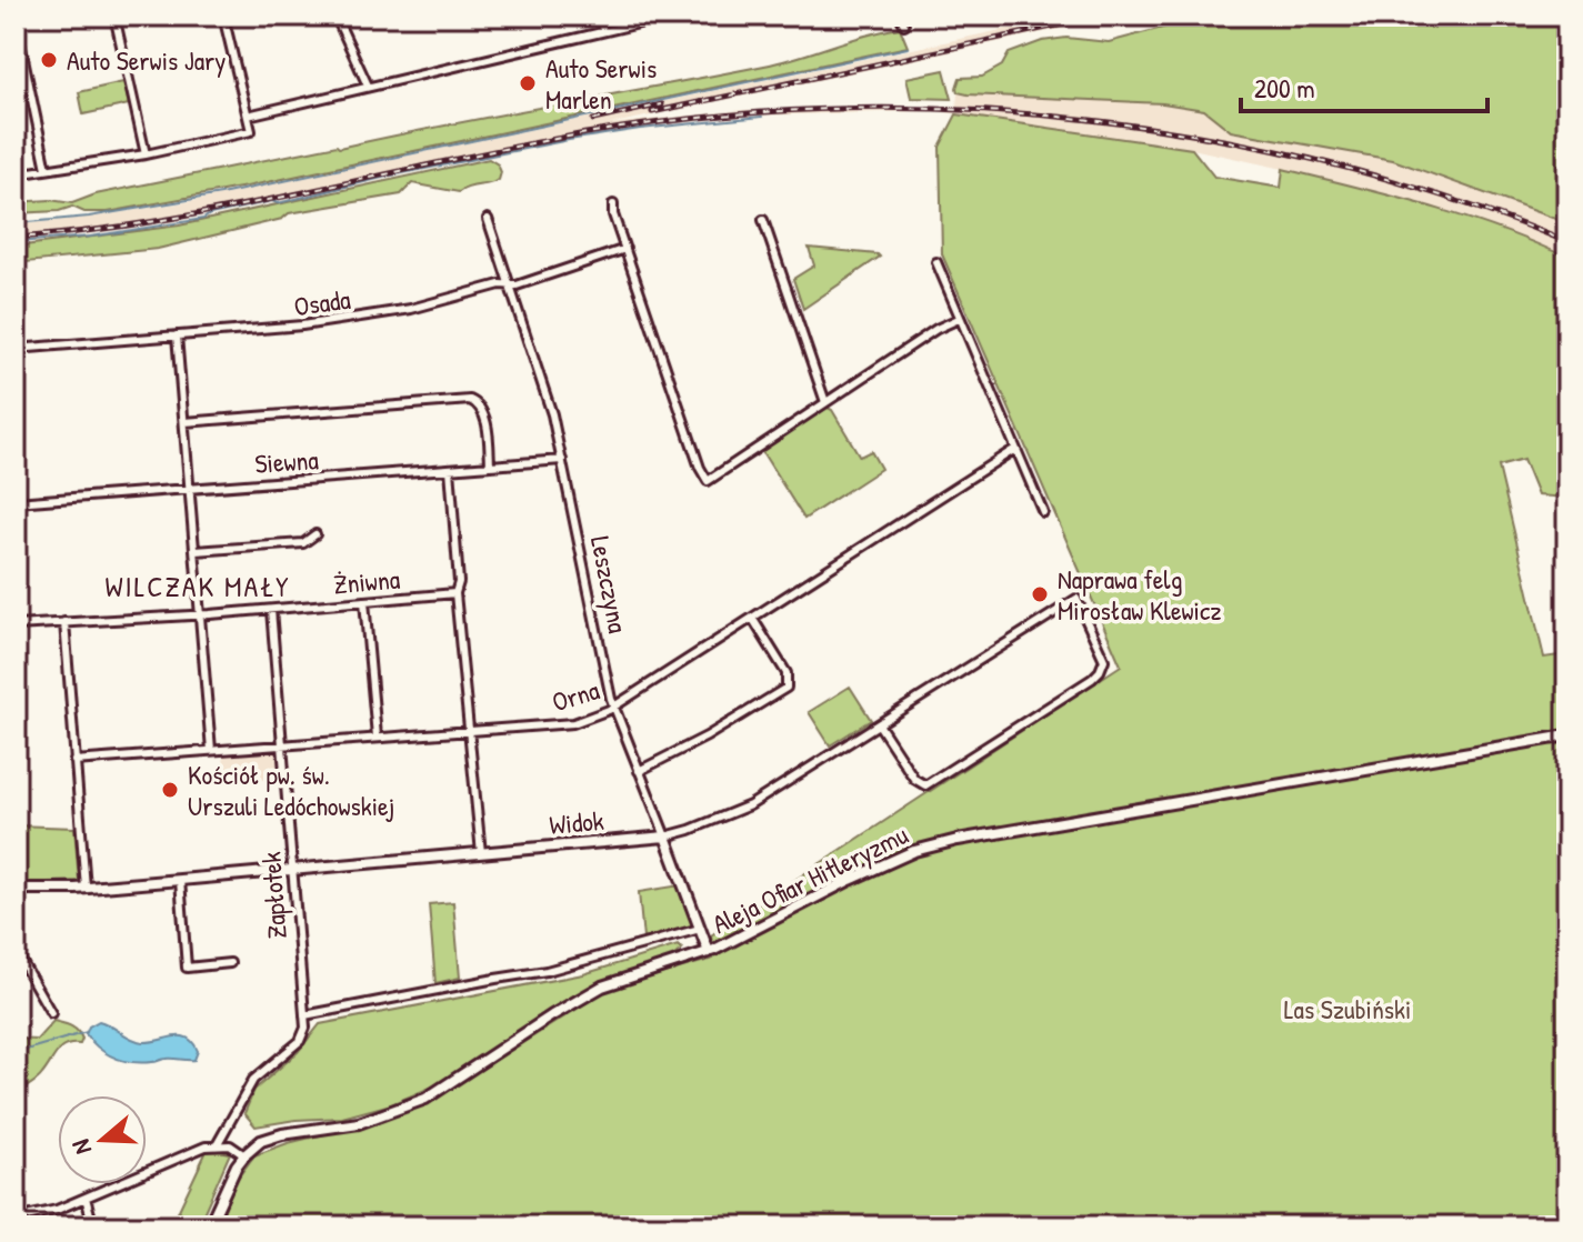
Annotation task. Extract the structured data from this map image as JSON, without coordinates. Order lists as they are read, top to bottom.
{
  "streets": {
    "street": [
      "Osada",
      "Siewna",
      "Żniwna",
      "Leszczyna",
      "Orna",
      "Widok",
      "Aleja Ofiar Hitleryzmu",
      "Zapłotek"
    ]
  },
  "crossings": [
    ["Osada", "Leszczyna"],
    ["Siewna", "Leszczyna"],
    ["Żniwna", "Zapłotek"],
    ["Leszczyna", "Orna"],
    ["Leszczyna", "Widok"],
    ["Leszczyna", "Aleja Ofiar Hitleryzmu"],
    ["Orna", "Zapłotek"],
    ["Widok", "Zapłotek"]
  ],
  "districts": ["WILCZAK MAŁY"],
  "parks": ["Las Szubiński"],
  "places": [
    "Auto Serwis Jary",
    "Auto Serwis Marlen",
    "Naprawa felg Mirosław Klewicz",
    "Kościół pw. św. Urszuli Ledóchowskiej"
  ],
  "scale_bar": "200 m",
  "north": "left"
}
